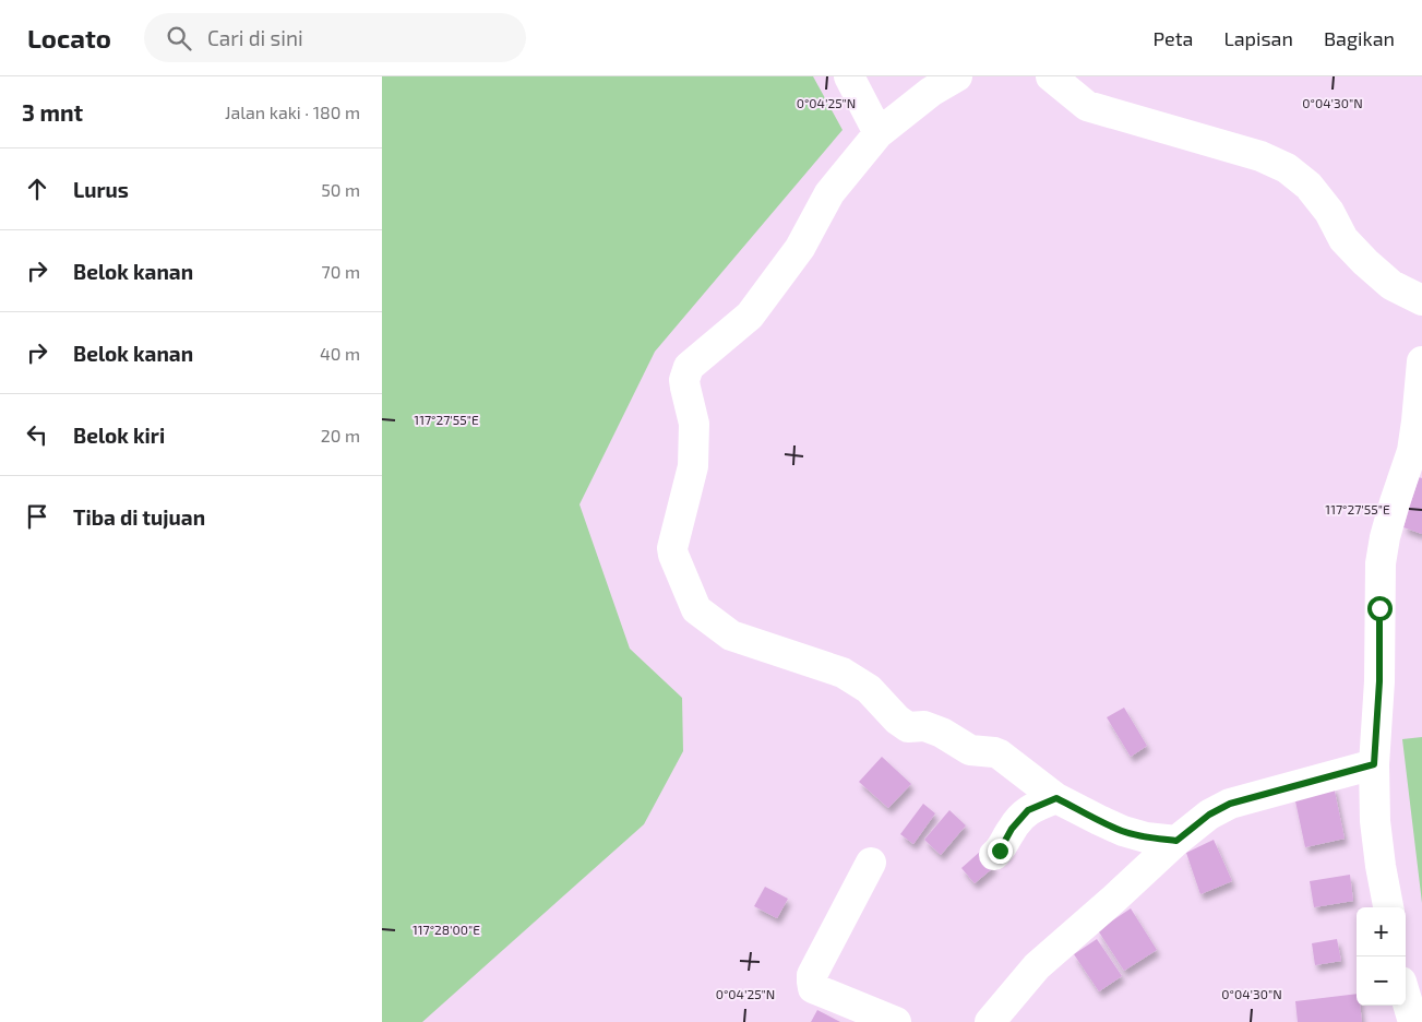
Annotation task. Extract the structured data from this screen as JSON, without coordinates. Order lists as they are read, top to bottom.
{
  "page": {
    "header": "Locato",
    "search": "Cari di sini",
    "nav": ["Peta", "Lapisan", "Bagikan"],
    "heading": ["3 mnt", "Jalan kaki · 180 m"],
    "list": [
      ["Lurus", "50 m"],
      ["Belok kanan", "70 m"],
      ["Belok kanan", "40 m"],
      ["Belok kiri", "20 m"],
      "Tiba di tujuan"
    ],
    "map_buttons": ["+", "−"]
  },
  "coordinates": [
    "0°04'25\"N",
    "0°04'30\"N",
    "117°27'55\"E",
    "117°28'00\"E"
  ]
}
